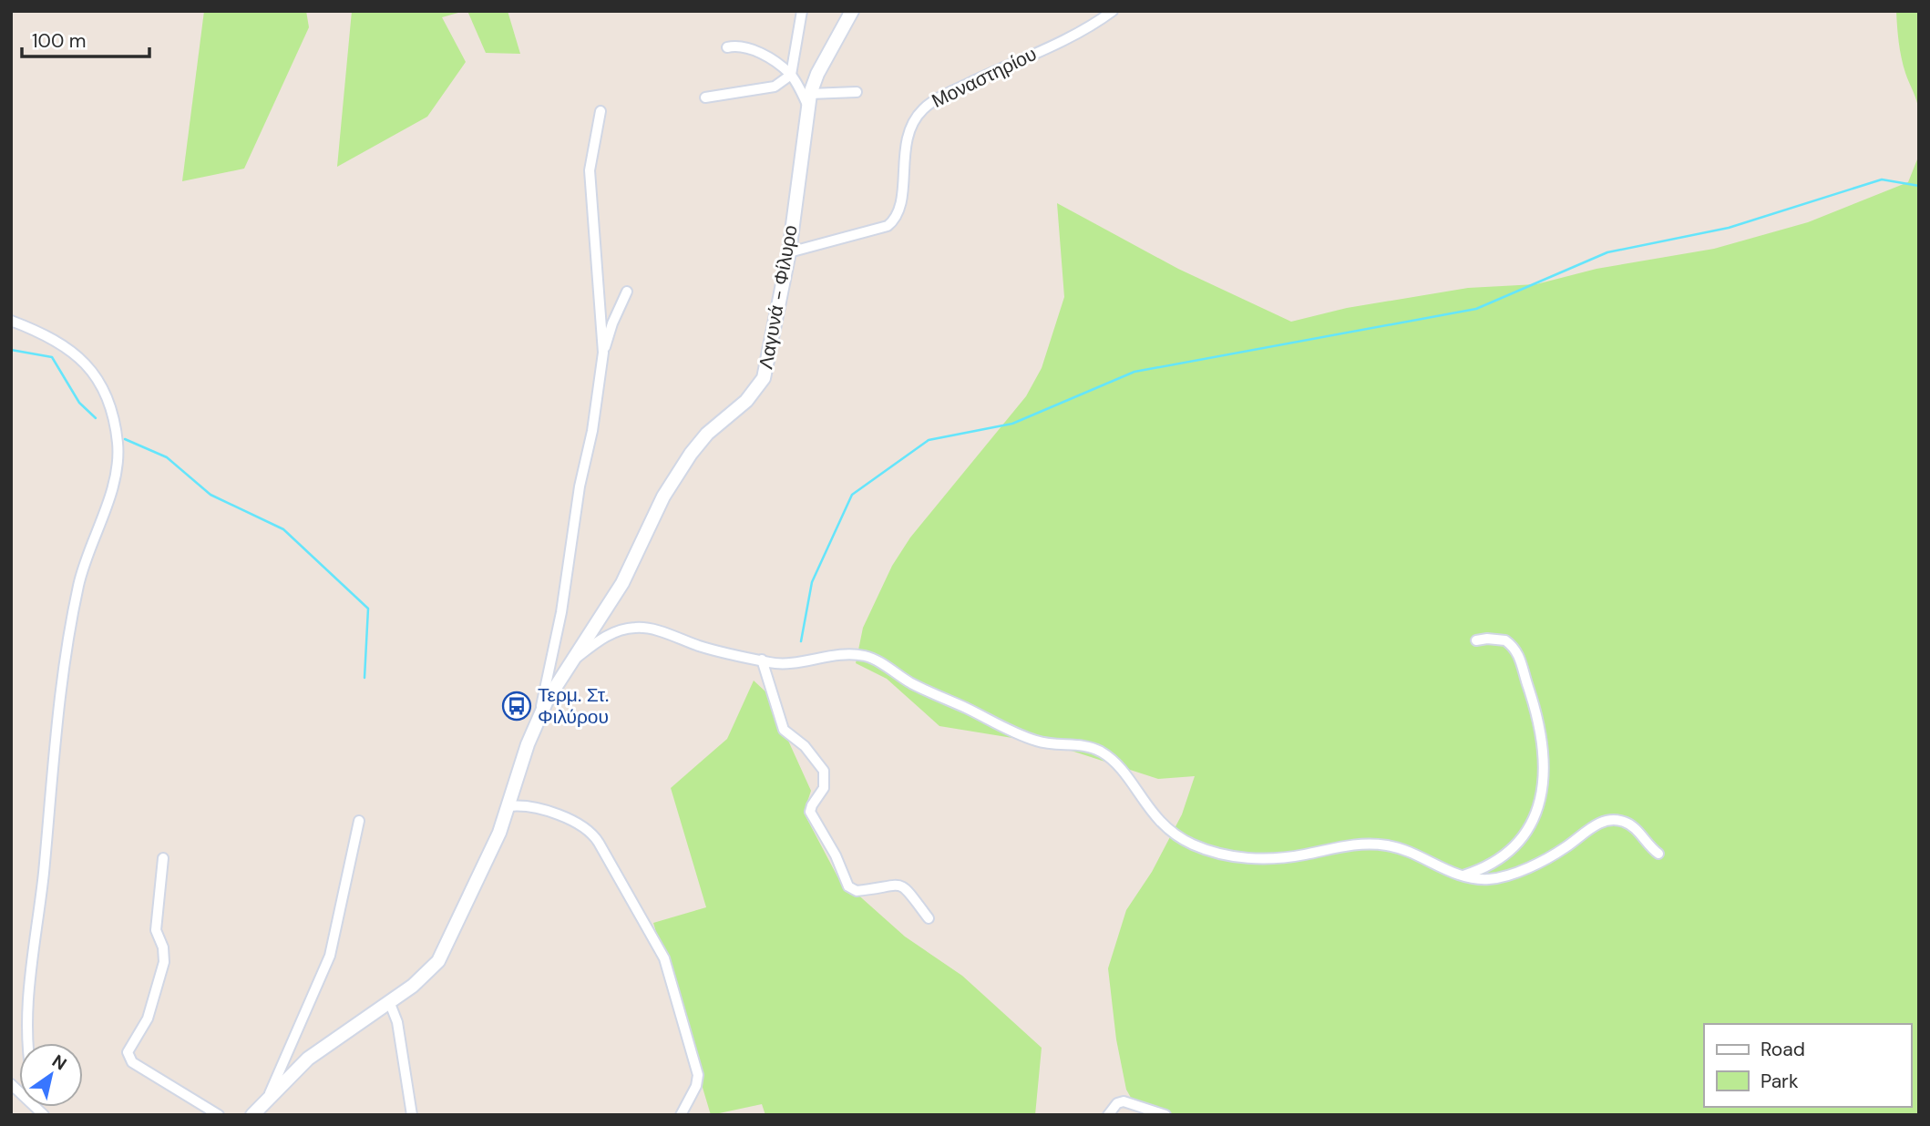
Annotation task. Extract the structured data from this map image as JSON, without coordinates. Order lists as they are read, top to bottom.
{
  "streets": {
    "street": ["Μοναστηρίου", "Λαγυνά - Φίλυρο"]
  },
  "crossings": [
    ["Μοναστηρίου", "Λαγυνά - Φίλυρο"]
  ],
  "places": {
    "bus stop": ["Τερμ. Στ. Φιλύρου"]
  },
  "legend": ["Road", "Park"],
  "scale_bar": "100 m",
  "north": "top right"
}
